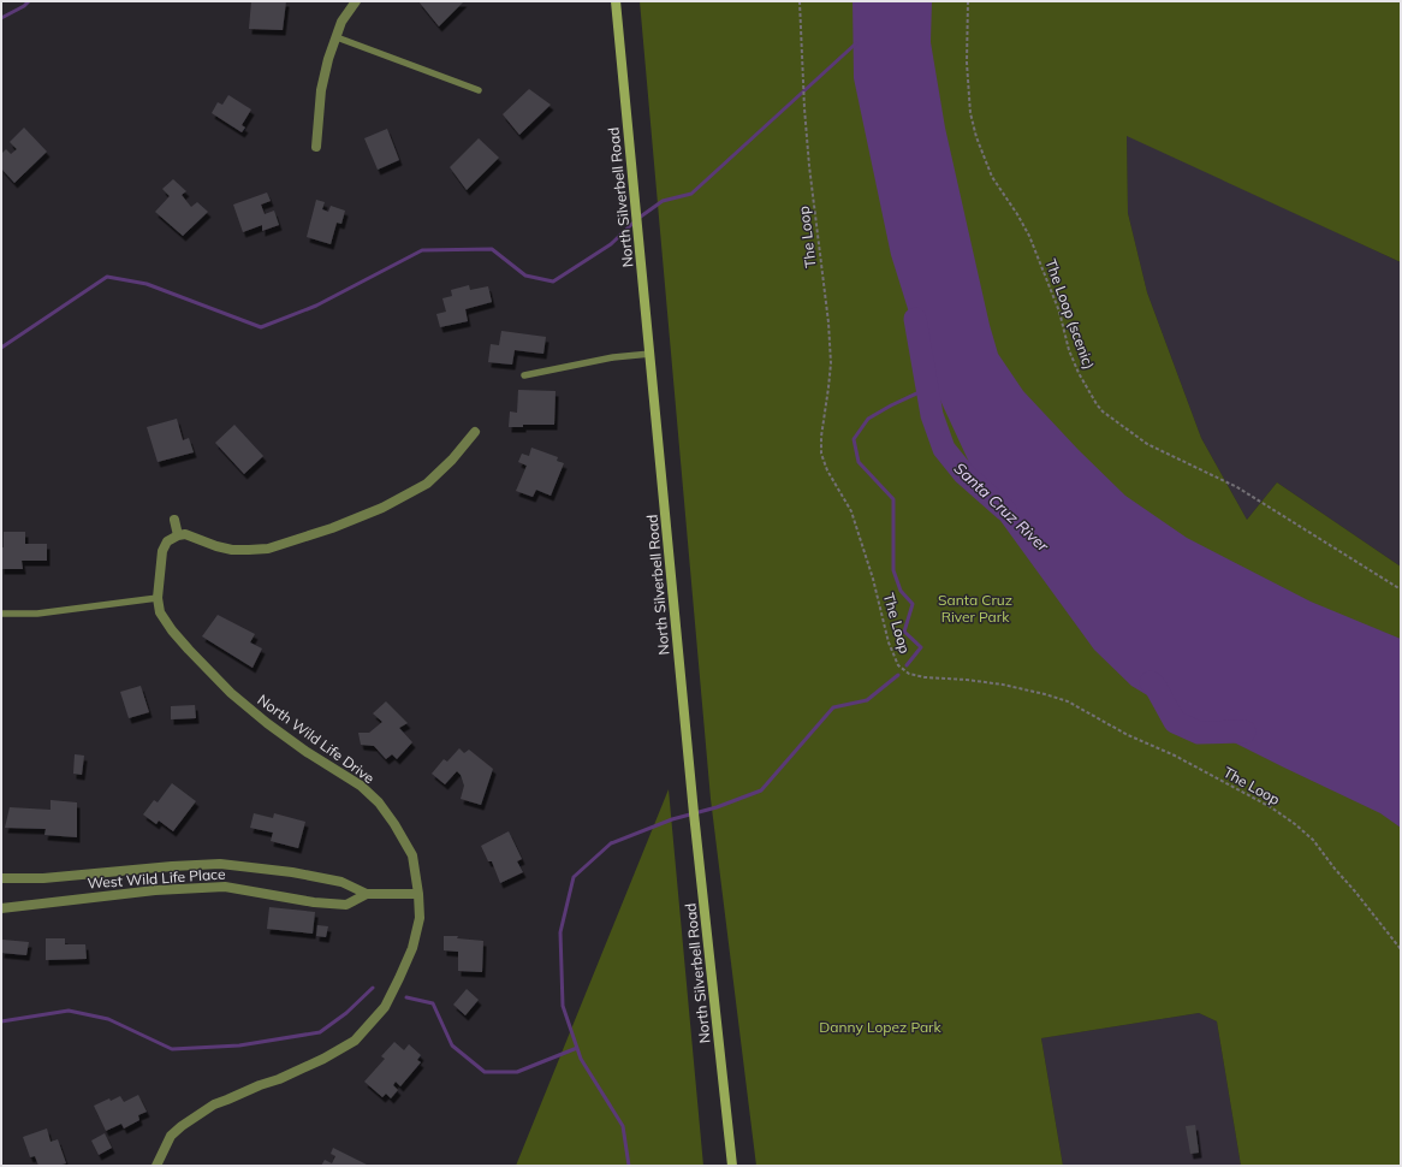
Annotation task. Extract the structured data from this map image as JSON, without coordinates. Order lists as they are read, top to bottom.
{
  "streets": {
    "main road": ["North Silverbell Road"],
    "street": ["North Wild Life Drive", "West Wild Life Place"],
    "path": ["The Loop", "The Loop (scenic)"]
  },
  "crossings": [
    ["North Wild Life Drive", "West Wild Life Place"]
  ],
  "water": ["Santa Cruz River"],
  "parks": ["Santa Cruz River Park", "Danny Lopez Park"]
}
